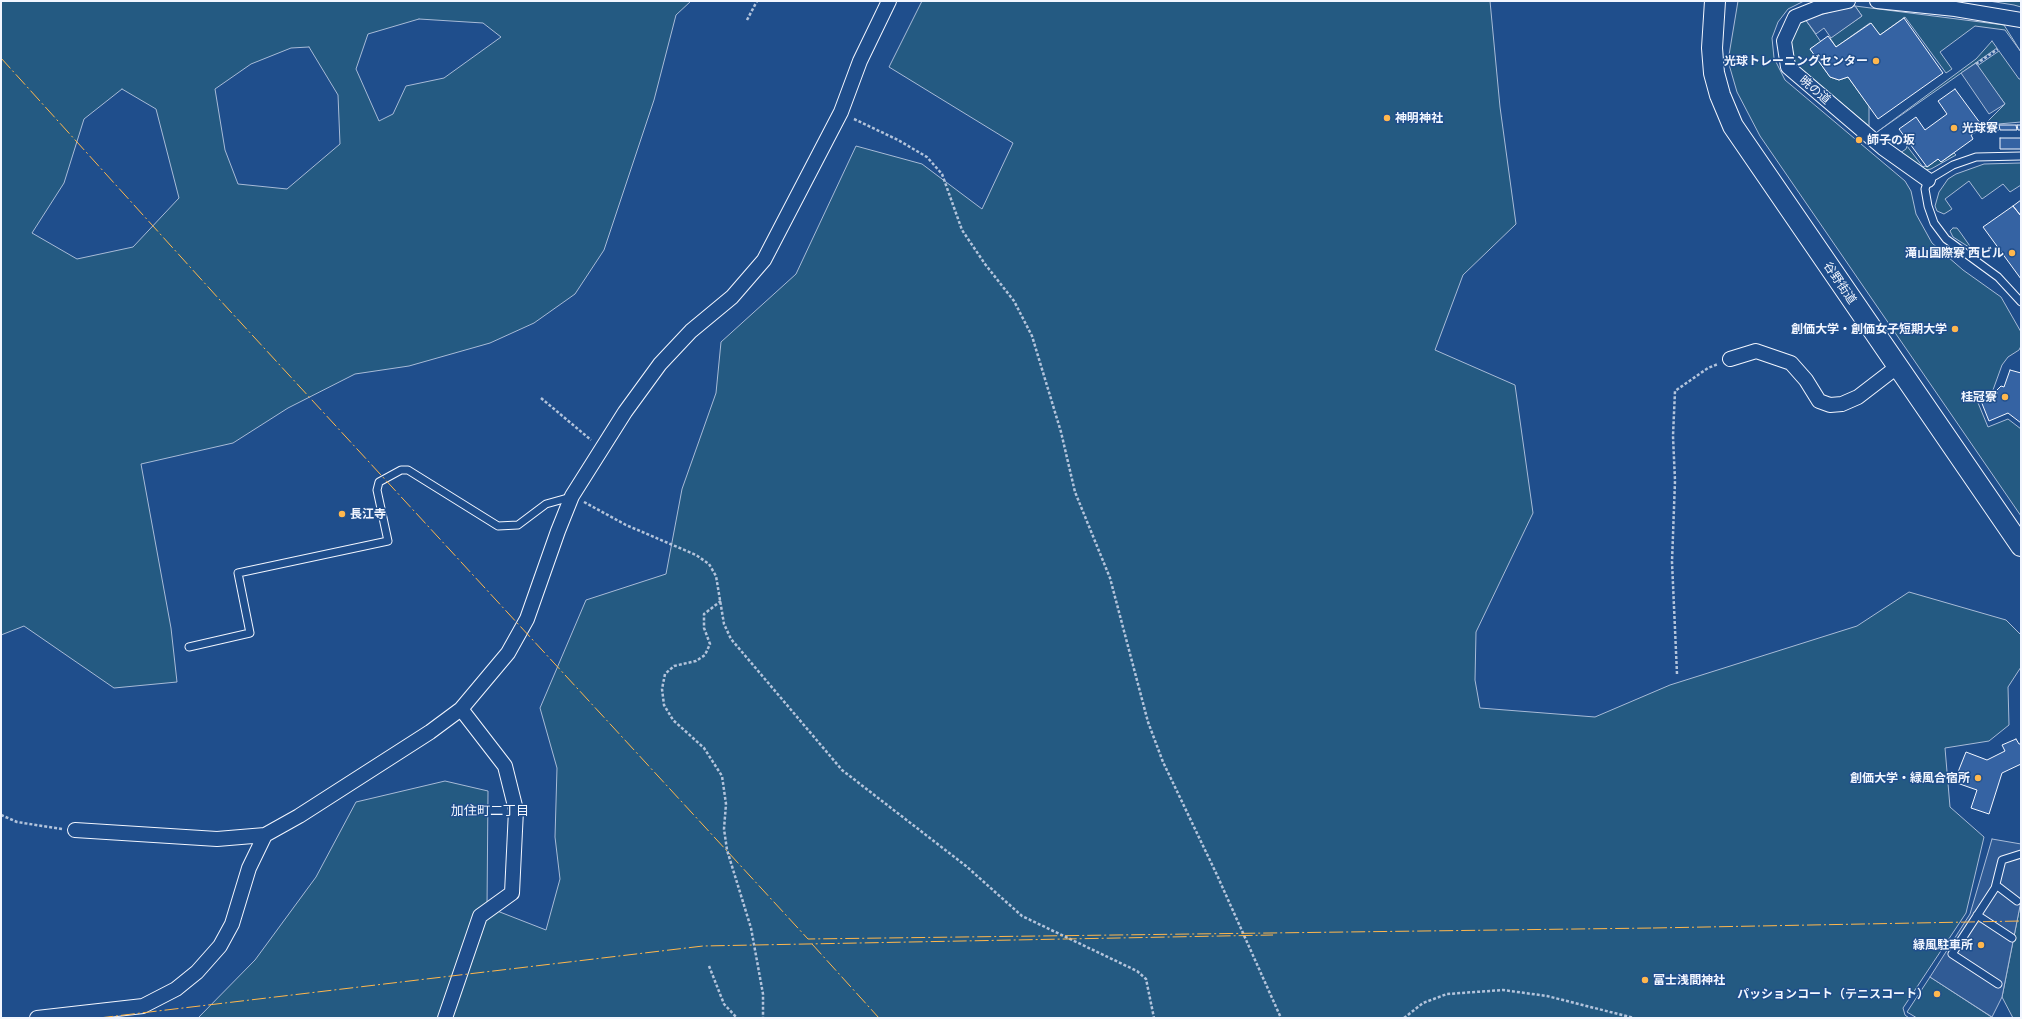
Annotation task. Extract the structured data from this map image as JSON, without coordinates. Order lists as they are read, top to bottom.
{
  "streets": {
    "main road": ["谷野街道"],
    "street": ["暁の道"]
  },
  "districts": ["加住町二丁目"],
  "places": [
    "光球トレーニングセンター",
    "神明神社",
    "光球寮",
    "師子の坂",
    "滝山国際寮 西ビル",
    "創価大学・創価女子短期大学",
    "桂冠寮",
    "長江寺",
    "創価大学・緑風合宿所",
    "緑風駐車所",
    "富士浅間神社",
    "パッションコート（テニスコート）"
  ]
}
